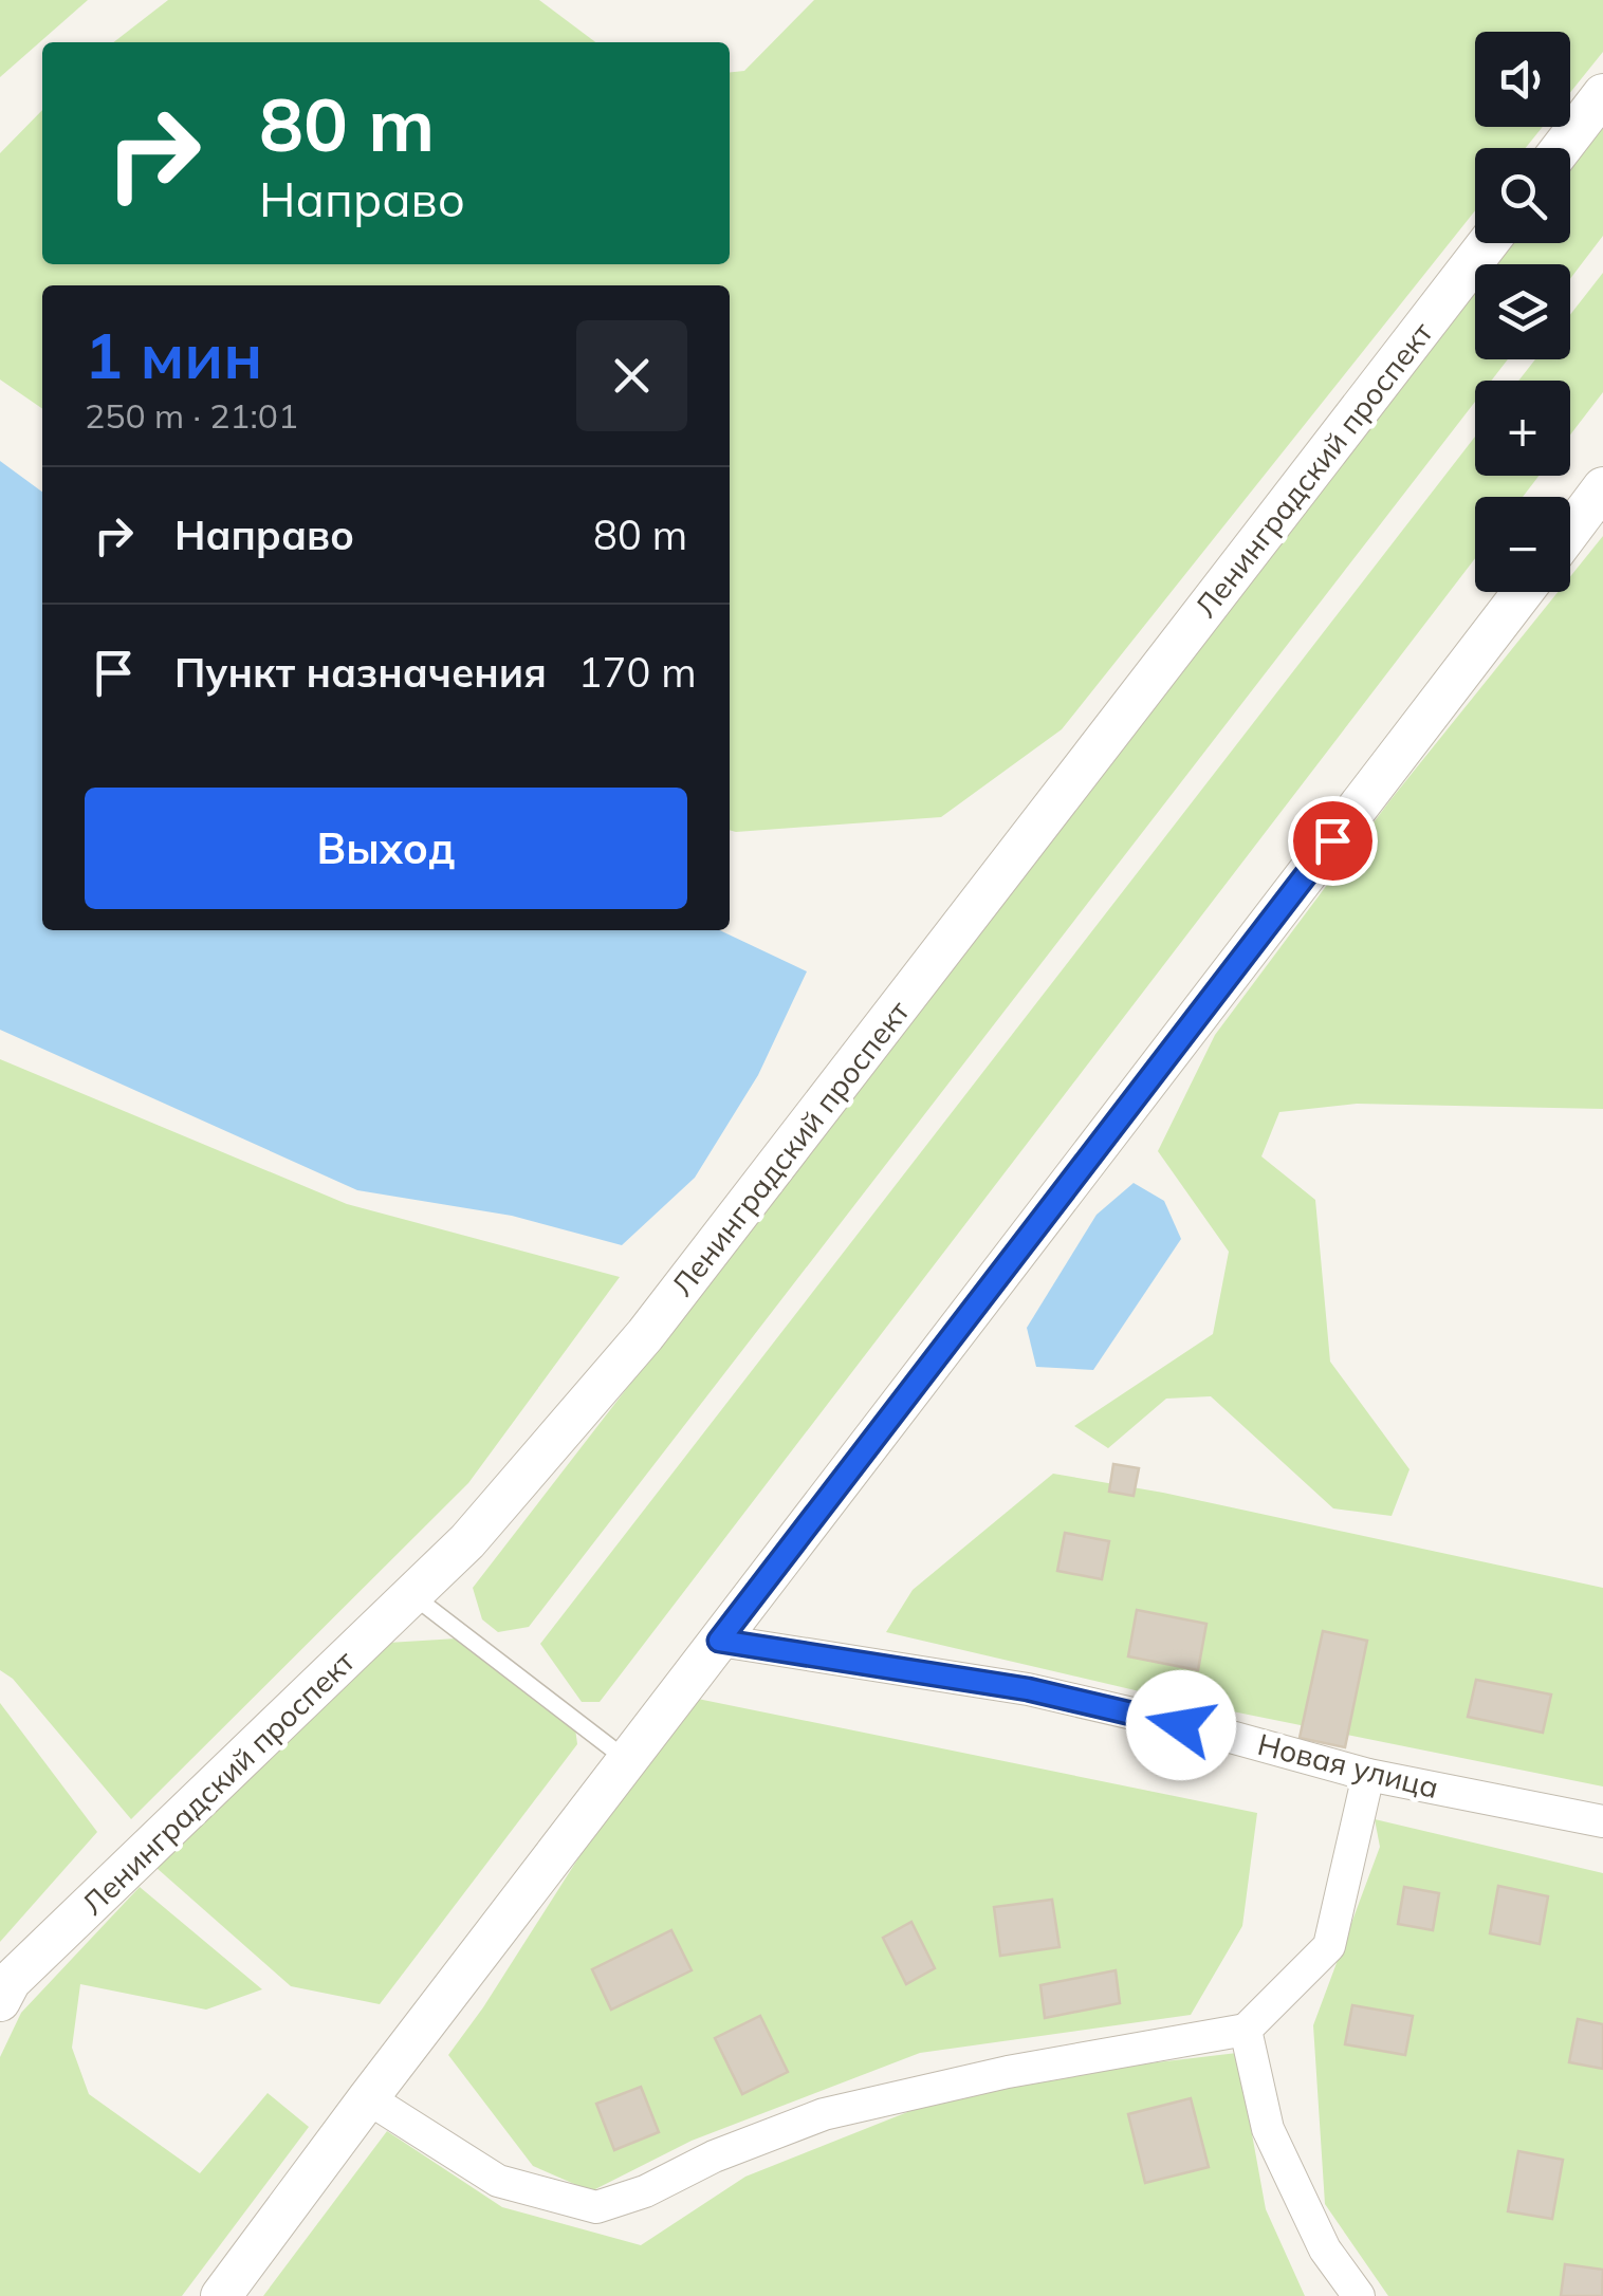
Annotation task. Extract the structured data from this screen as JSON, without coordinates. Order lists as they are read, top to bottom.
{
  "streets": {
    "street": ["Ленинградский проспект", "Новая улица"]
  },
  "page": {
    "map_buttons": ["+", "−"],
    "turn": ["80 m", "Направо"],
    "heading": ["1 мин", "250 m · 21:01"],
    "list": [
      {
        "name": "Направо",
        "value": "80 m"
      },
      {
        "name": "Пункт назначения",
        "value": "170 m"
      }
    ],
    "buttons": "Выход"
  }
}
